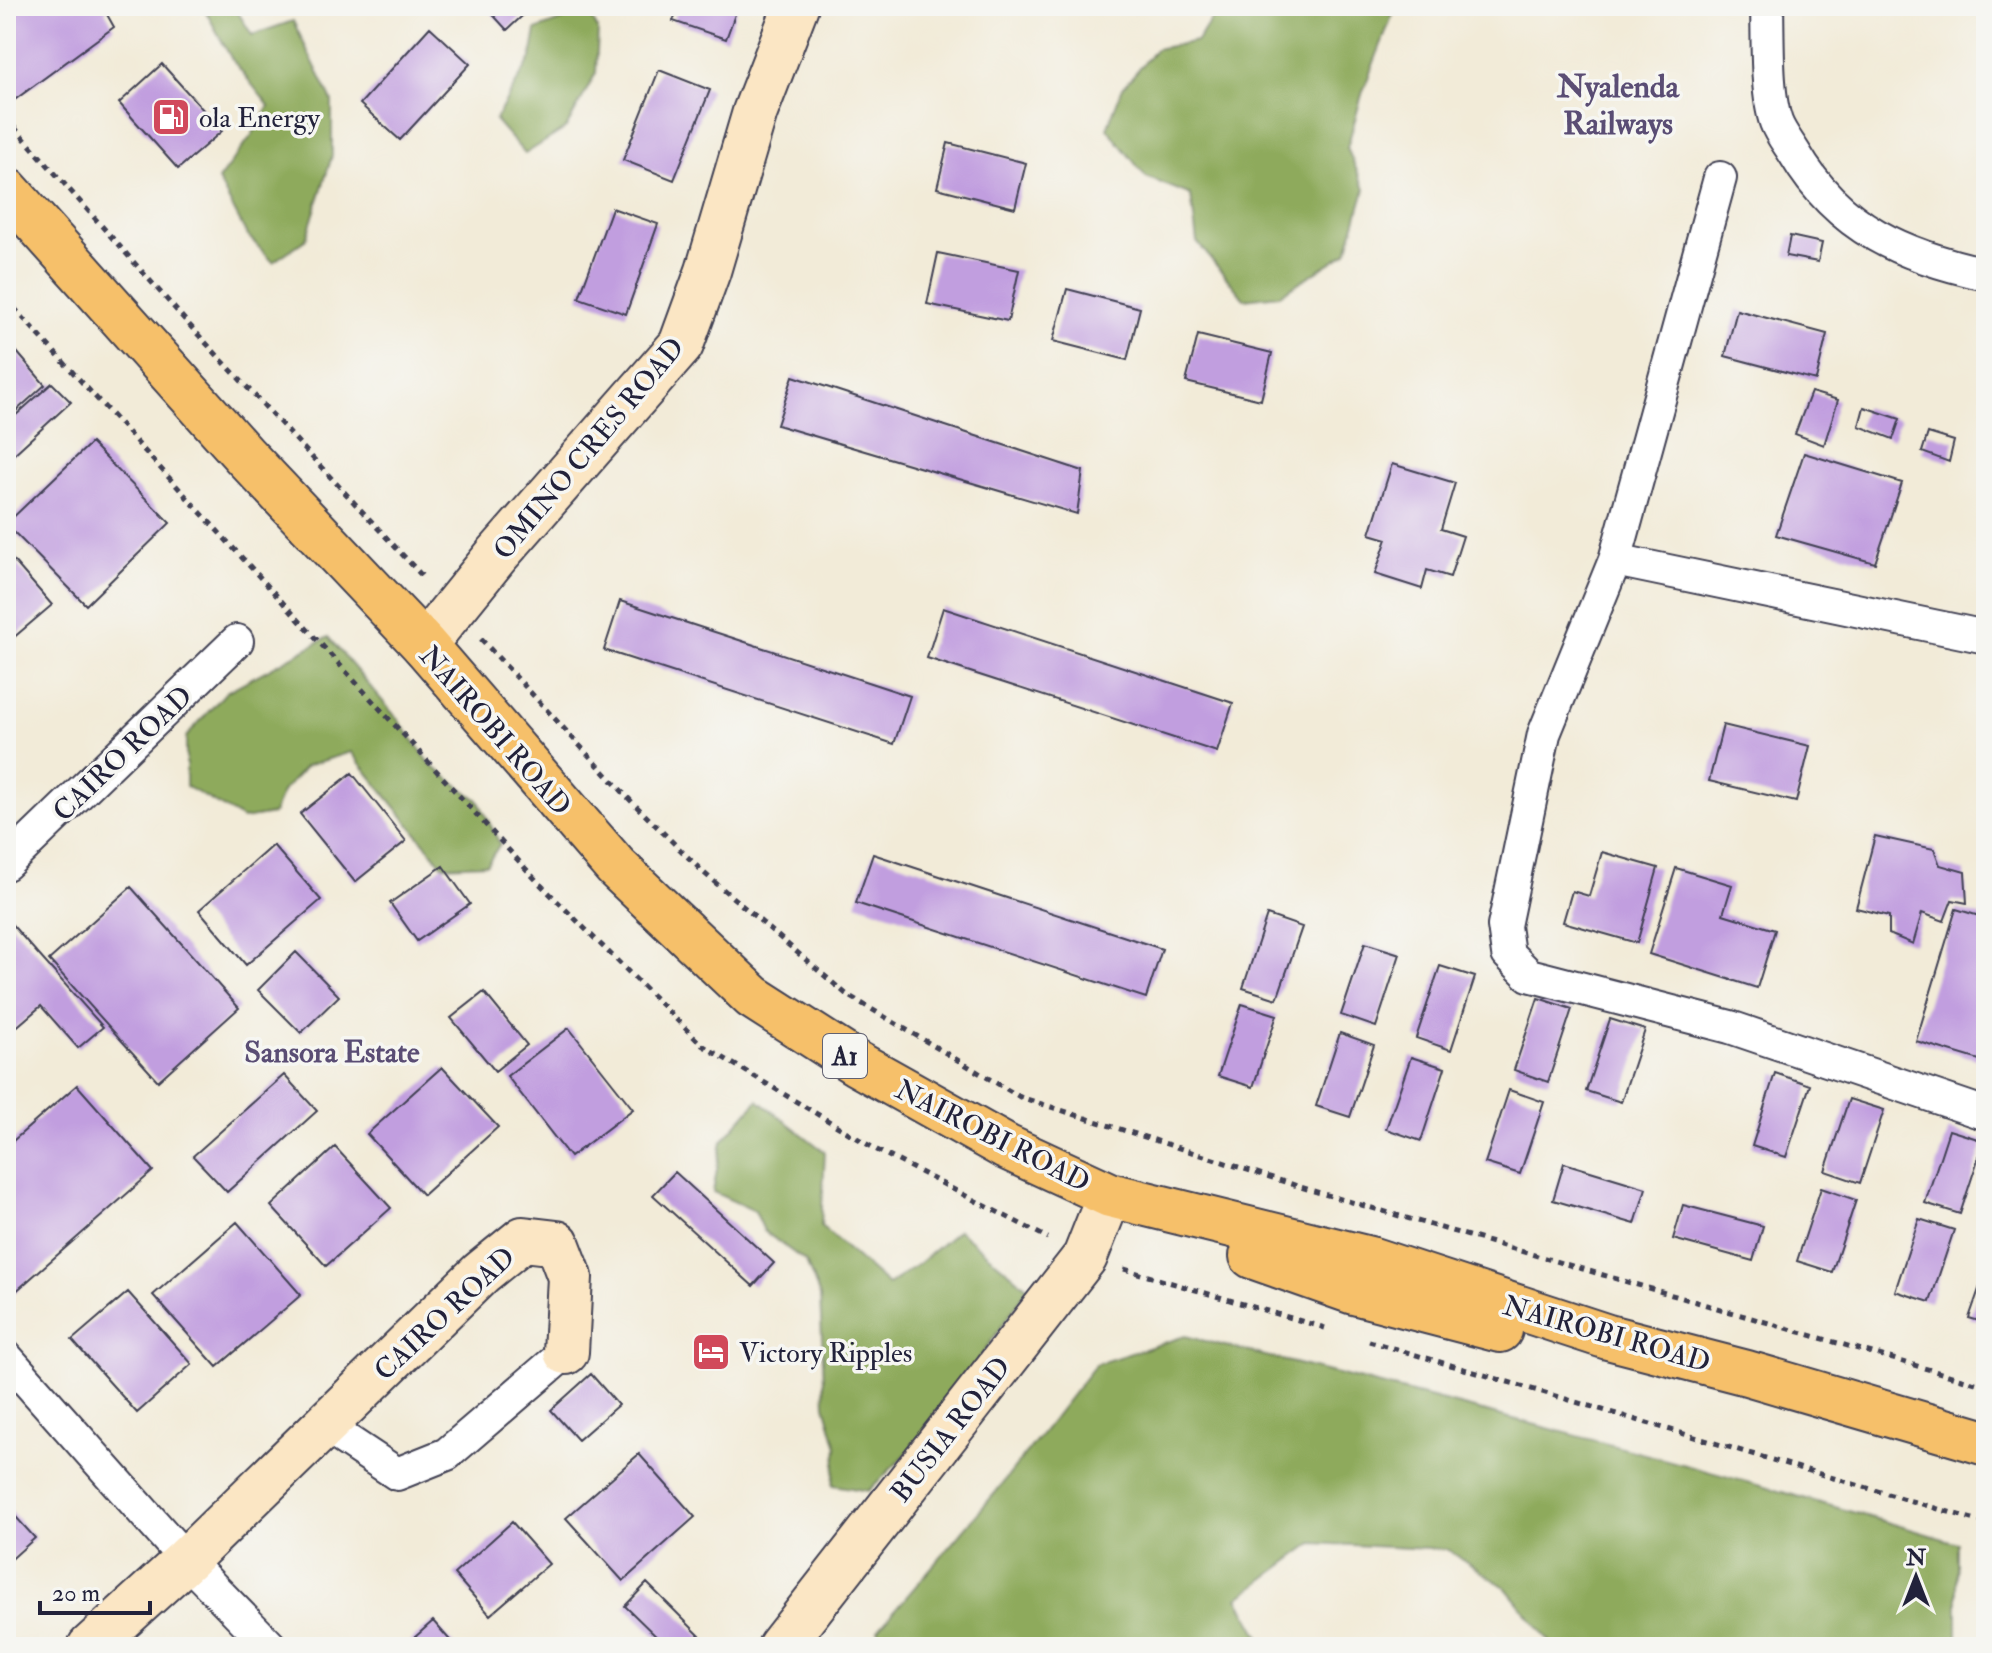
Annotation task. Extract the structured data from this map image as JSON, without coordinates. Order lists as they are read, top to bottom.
{
  "streets": {
    "highway": ["NAIROBI ROAD", "A1"],
    "street": ["OMINO CRES ROAD", "CAIRO ROAD", "BUSIA ROAD"]
  },
  "crossings": [
    ["OMINO CRES ROAD", "NAIROBI ROAD"],
    ["NAIROBI ROAD", "BUSIA ROAD"]
  ],
  "districts": ["Nyalenda Railways", "Sansora Estate"],
  "places": {
    "fuel station": ["ola Energy"],
    "hotel": ["Victory Ripples"]
  },
  "scale_bar": "20 m",
  "north": "top"
}
